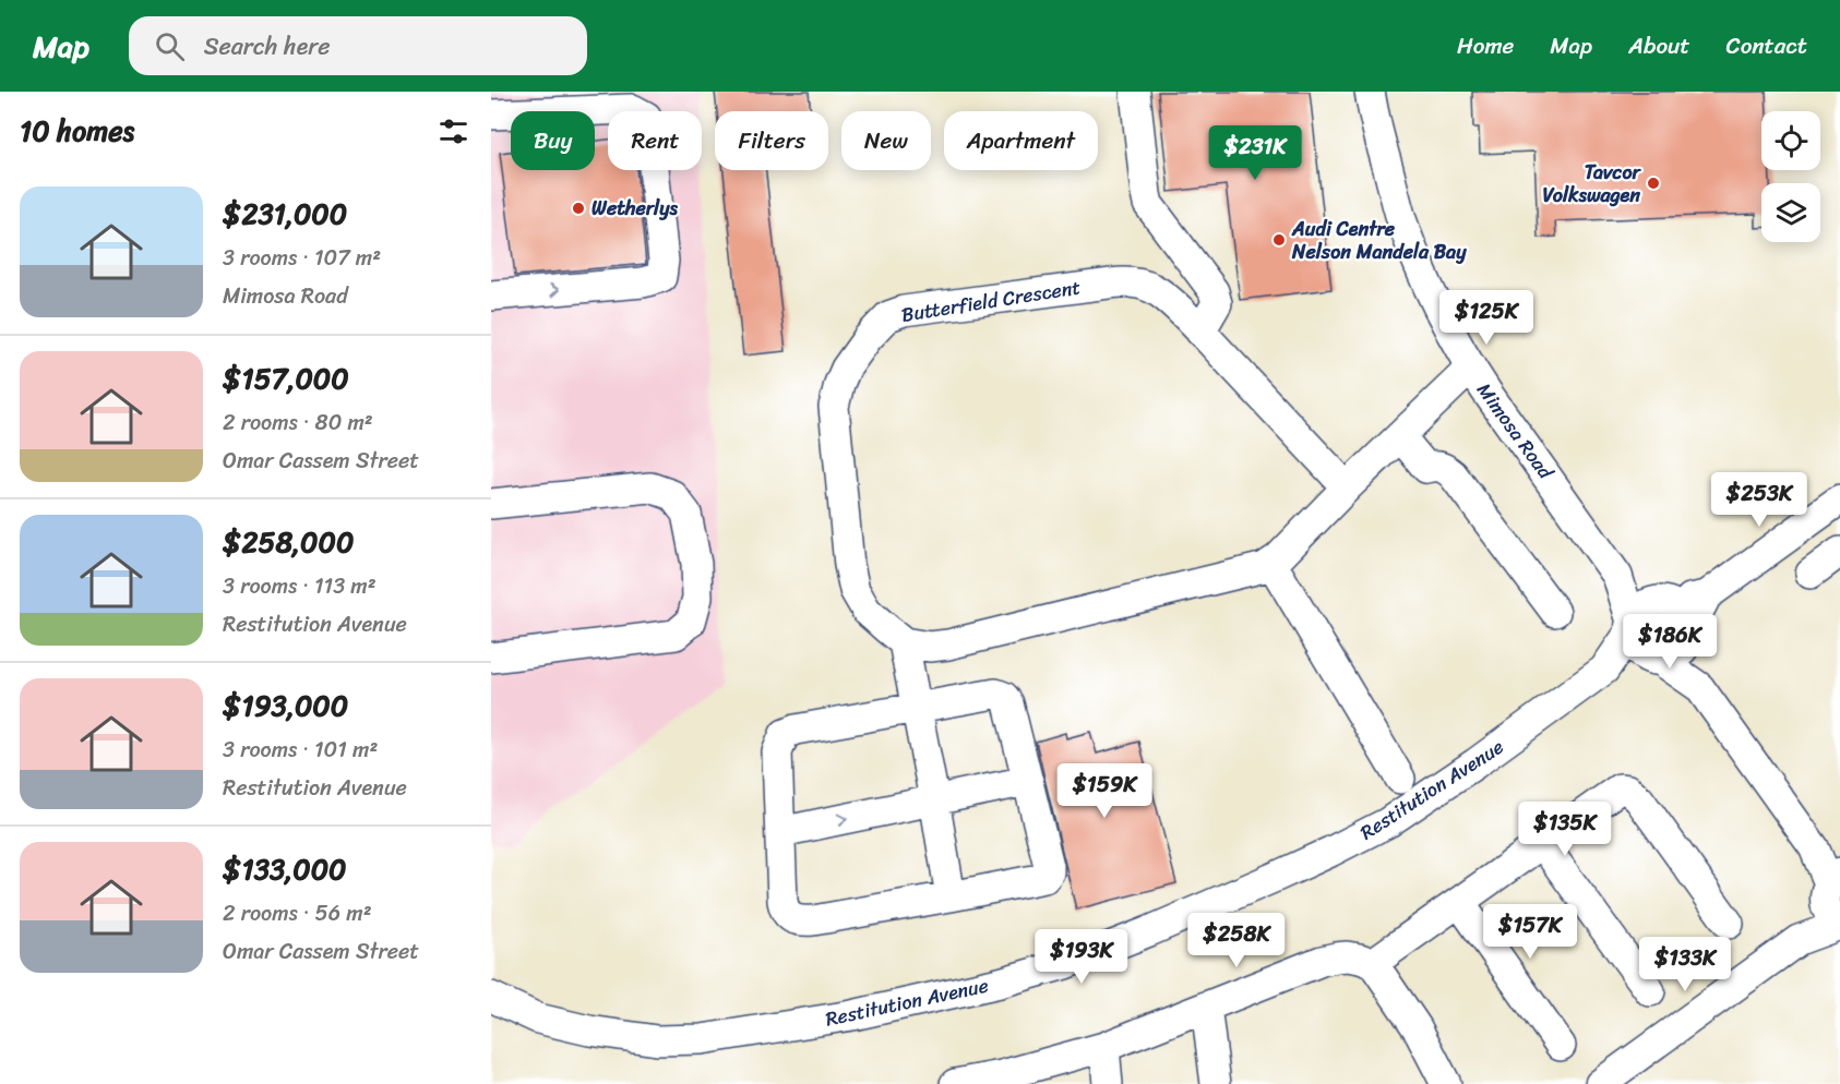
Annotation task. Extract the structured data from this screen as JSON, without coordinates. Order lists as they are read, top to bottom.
{
  "streets": {
    "street": ["Butterfield Crescent", "Mimosa Road", "Restitution Avenue"]
  },
  "crossings": [
    ["Mimosa Road", "Restitution Avenue"]
  ],
  "places": ["Tavcor Volkswagen", "Wetherlys", "Audi Centre Nelson Mandela Bay"],
  "page": {
    "header": "Map",
    "search": "Search here",
    "nav": [
      "Home",
      "Map",
      "About",
      "Contact"
    ],
    "heading": "10 homes",
    "chip": [
      "Buy",
      "Rent",
      "Filters",
      "New",
      "Apartment"
    ],
    "price": [
      "$231K",
      "$125K",
      "$253K",
      "$186K",
      "$159K",
      "$135K",
      "$157K",
      "$258K",
      "$193K",
      "$133K"
    ],
    "list": [
      {
        "name": "$231,000",
        "note": "3 rooms · 107 m² · Mimosa Road"
      },
      {
        "name": "$157,000",
        "note": "2 rooms · 80 m² · Omar Cassem Street"
      },
      {
        "name": "$258,000",
        "note": "3 rooms · 113 m² · Restitution Avenue"
      },
      {
        "name": "$193,000",
        "note": "3 rooms · 101 m² · Restitution Avenue"
      },
      {
        "name": "$133,000",
        "note": "2 rooms · 56 m² · Omar Cassem Street"
      }
    ]
  }
}
